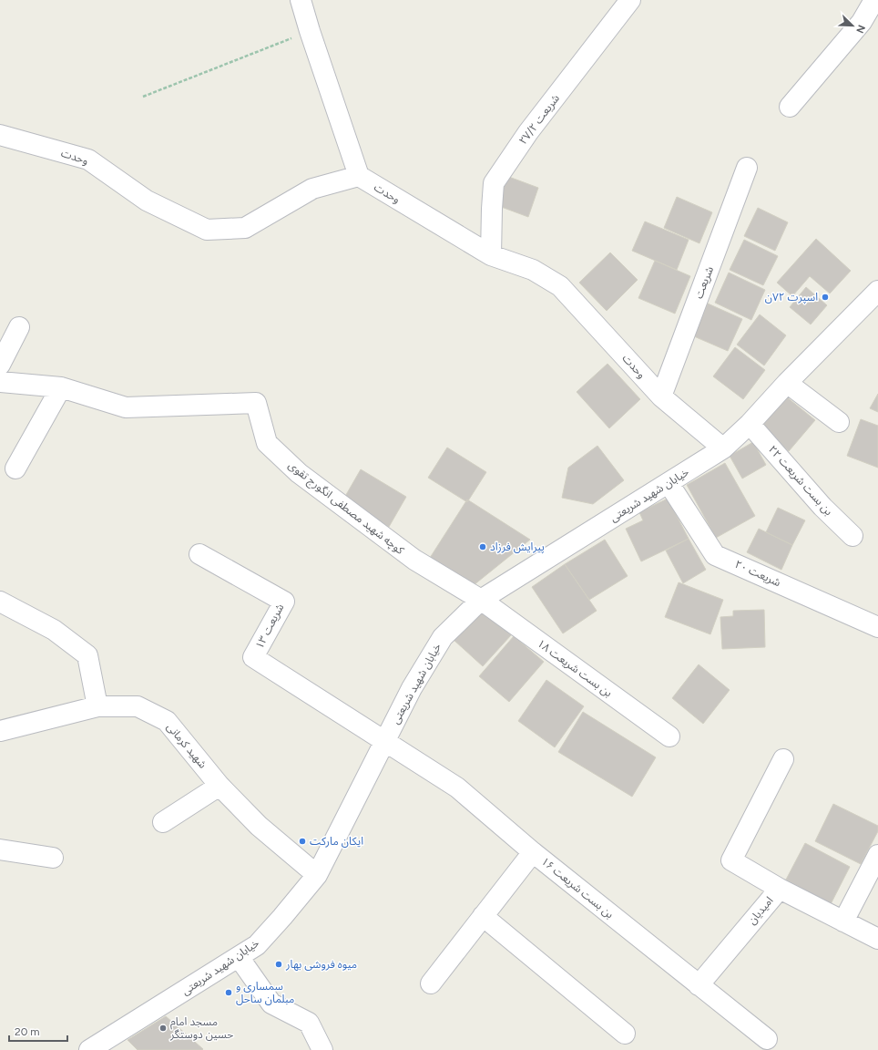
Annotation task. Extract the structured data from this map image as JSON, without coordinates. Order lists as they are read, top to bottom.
{
  "streets": {
    "street": [
      "شریعت ۲۷/۲",
      "وحدت",
      "شریعت",
      "بن بست شریعت ۲۲",
      "خیابان شهید شریعتی",
      "کوچه شهید مصطفی انگورج تقوی",
      "شریعت ۲۰",
      "شریعت ۱۳",
      "بن بست شریعت ۱۸",
      "شهید کرمانی",
      "بن بست شریعت ۱۶",
      "امیدیان"
    ]
  },
  "crossings": [
    ["شریعت ۲۷/۲", "وحدت"],
    ["وحدت", "شریعت"],
    ["وحدت", "خیابان شهید شریعتی"],
    ["بن بست شریعت ۲۲", "خیابان شهید شریعتی"],
    ["خیابان شهید شریعتی", "کوچه شهید مصطفی انگورج تقوی"],
    ["خیابان شهید شریعتی", "شریعت ۲۰"],
    ["خیابان شهید شریعتی", "شریعت ۱۳"],
    ["خیابان شهید شریعتی", "بن بست شریعت ۱۸"],
    ["خیابان شهید شریعتی", "شهید کرمانی"],
    ["خیابان شهید شریعتی", "بن بست شریعت ۱۶"],
    ["کوچه شهید مصطفی انگورج تقوی", "بن بست شریعت ۱۸"],
    ["شریعت ۱۳", "بن بست شریعت ۱۶"],
    ["بن بست شریعت ۱۶", "امیدیان"]
  ],
  "places": [
    "اسپرت ۷۲ن",
    "پیرایش فرزاد",
    "ایکان مارکت",
    "میوه فروشی بهار",
    "سمساری و مبلمان ساحل",
    "مسجد امام حسین دوستگر"
  ],
  "scale_bar": "20 m",
  "north": "bottom right"
}
